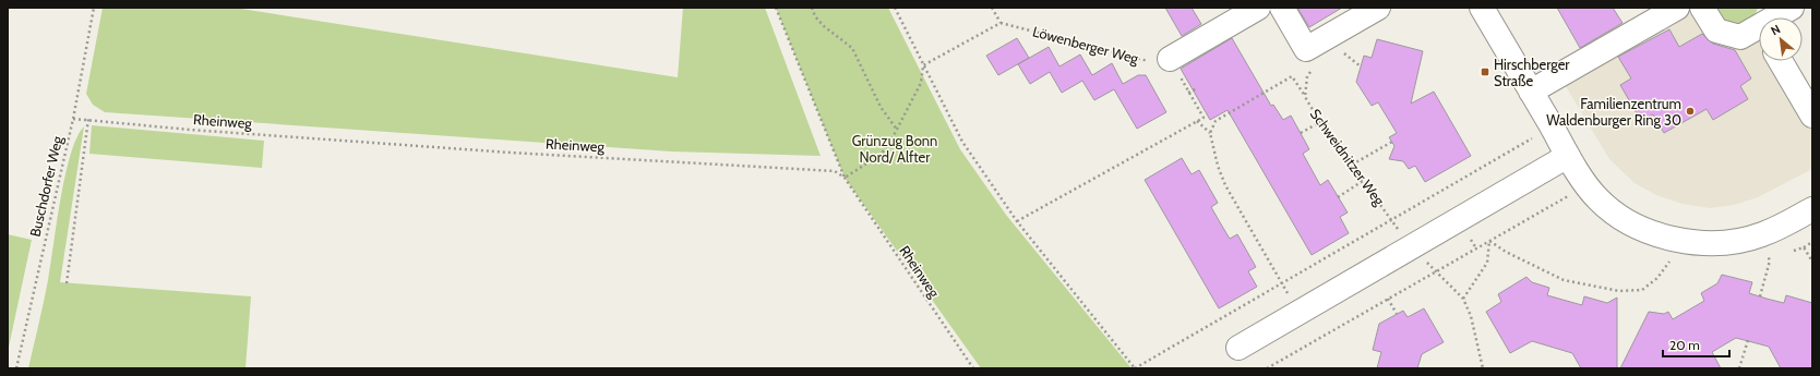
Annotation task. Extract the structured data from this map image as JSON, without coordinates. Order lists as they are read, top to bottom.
{
  "streets": {
    "path": [
      "Löwenberger Weg",
      "Rheinweg",
      "Schweidnitzer Weg",
      "Buschdorfer Weg"
    ]
  },
  "crossings": [
    ["Rheinweg", "Buschdorfer Weg"]
  ],
  "parks": ["Grünzug Bonn Nord/ Alfter"],
  "places": {
    "transit": ["Hirschberger Straße"],
    "other": ["Familienzentrum Waldenburger Ring 30"]
  },
  "scale_bar": "20 m",
  "north": "top left"
}
